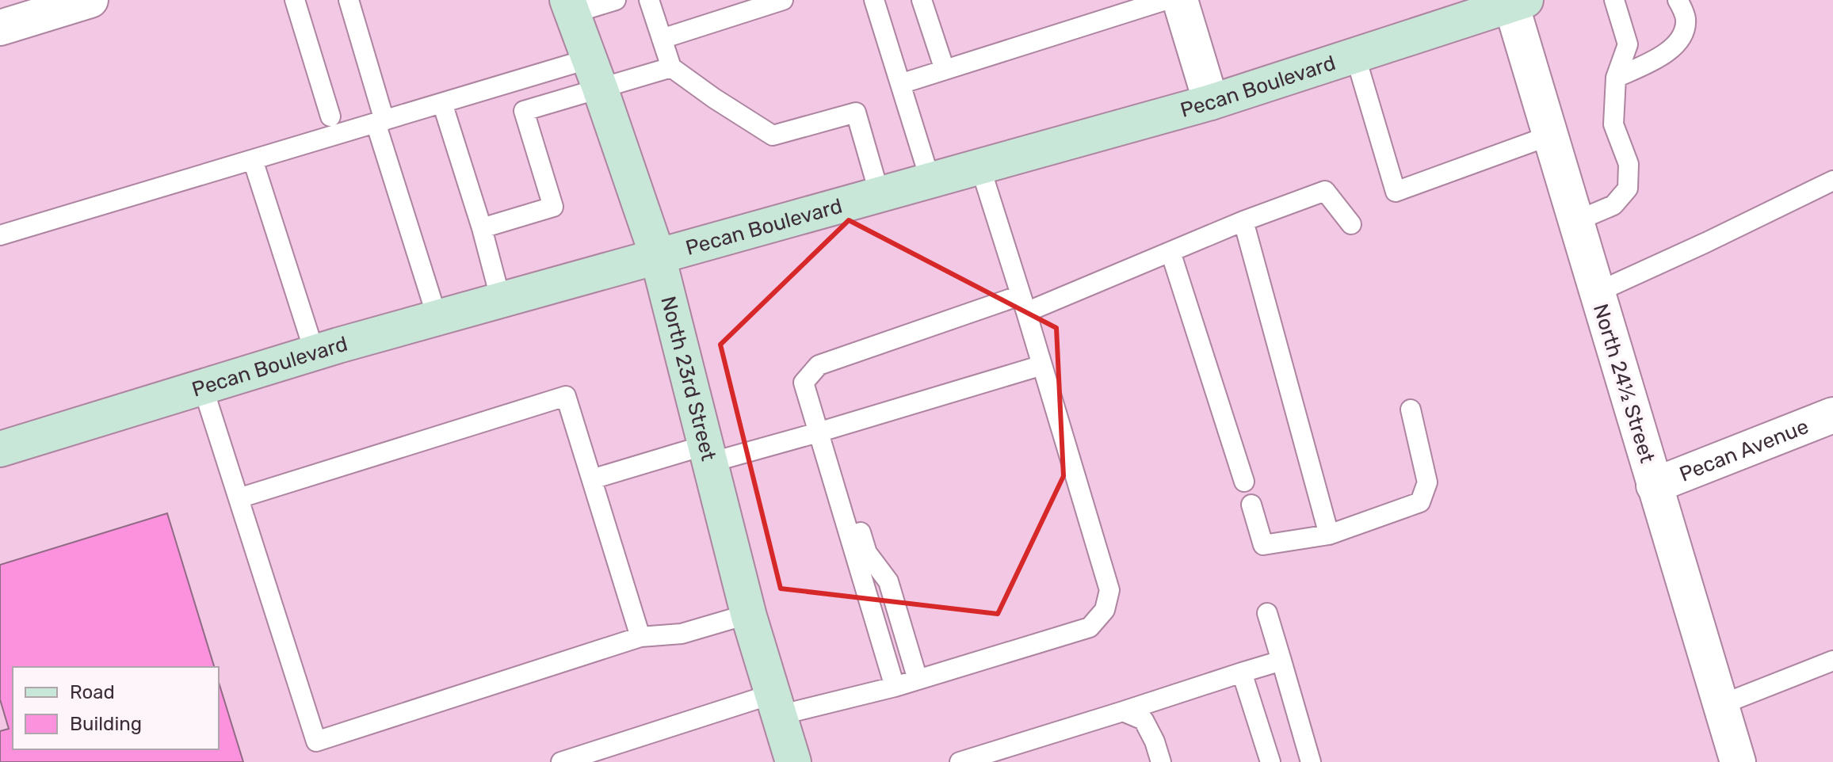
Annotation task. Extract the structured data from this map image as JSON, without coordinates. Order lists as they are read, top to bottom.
{
  "streets": {
    "main road": ["Pecan Boulevard", "North 23rd Street"],
    "street": ["North 24½ Street", "Pecan Avenue"]
  },
  "crossings": [
    ["Pecan Boulevard", "North 23rd Street"],
    ["Pecan Boulevard", "North 24½ Street"],
    ["North 24½ Street", "Pecan Avenue"]
  ],
  "legend": ["Road", "Building"]
}
